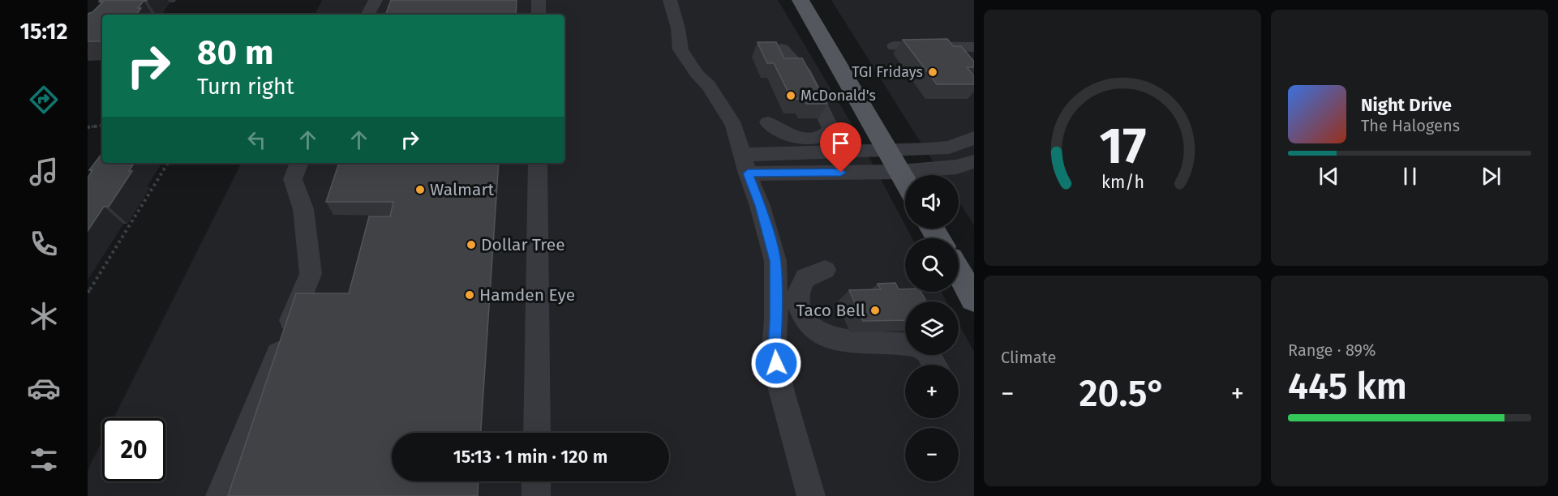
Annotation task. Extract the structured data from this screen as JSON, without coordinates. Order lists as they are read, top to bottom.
{
  "places": [
    "TGI Fridays",
    "McDonald's",
    "Walmart",
    "Dollar Tree",
    "Hamden Eye",
    "Taco Bell"
  ],
  "page": {
    "tabs": "15:12",
    "turn": ["80 m", "Turn right"],
    "song": ["Night Drive", "The Halogens"],
    "map_buttons": ["+", "−"],
    "tile": [
      "Climate",
      ["Range · 89%", "445 km"]
    ],
    "heat": ["−", "20.5°", "+"],
    "limit": "20",
    "trip": "15:13 · 1 min · 120 m",
    "gauge": ["17", "km/h"]
  }
}
